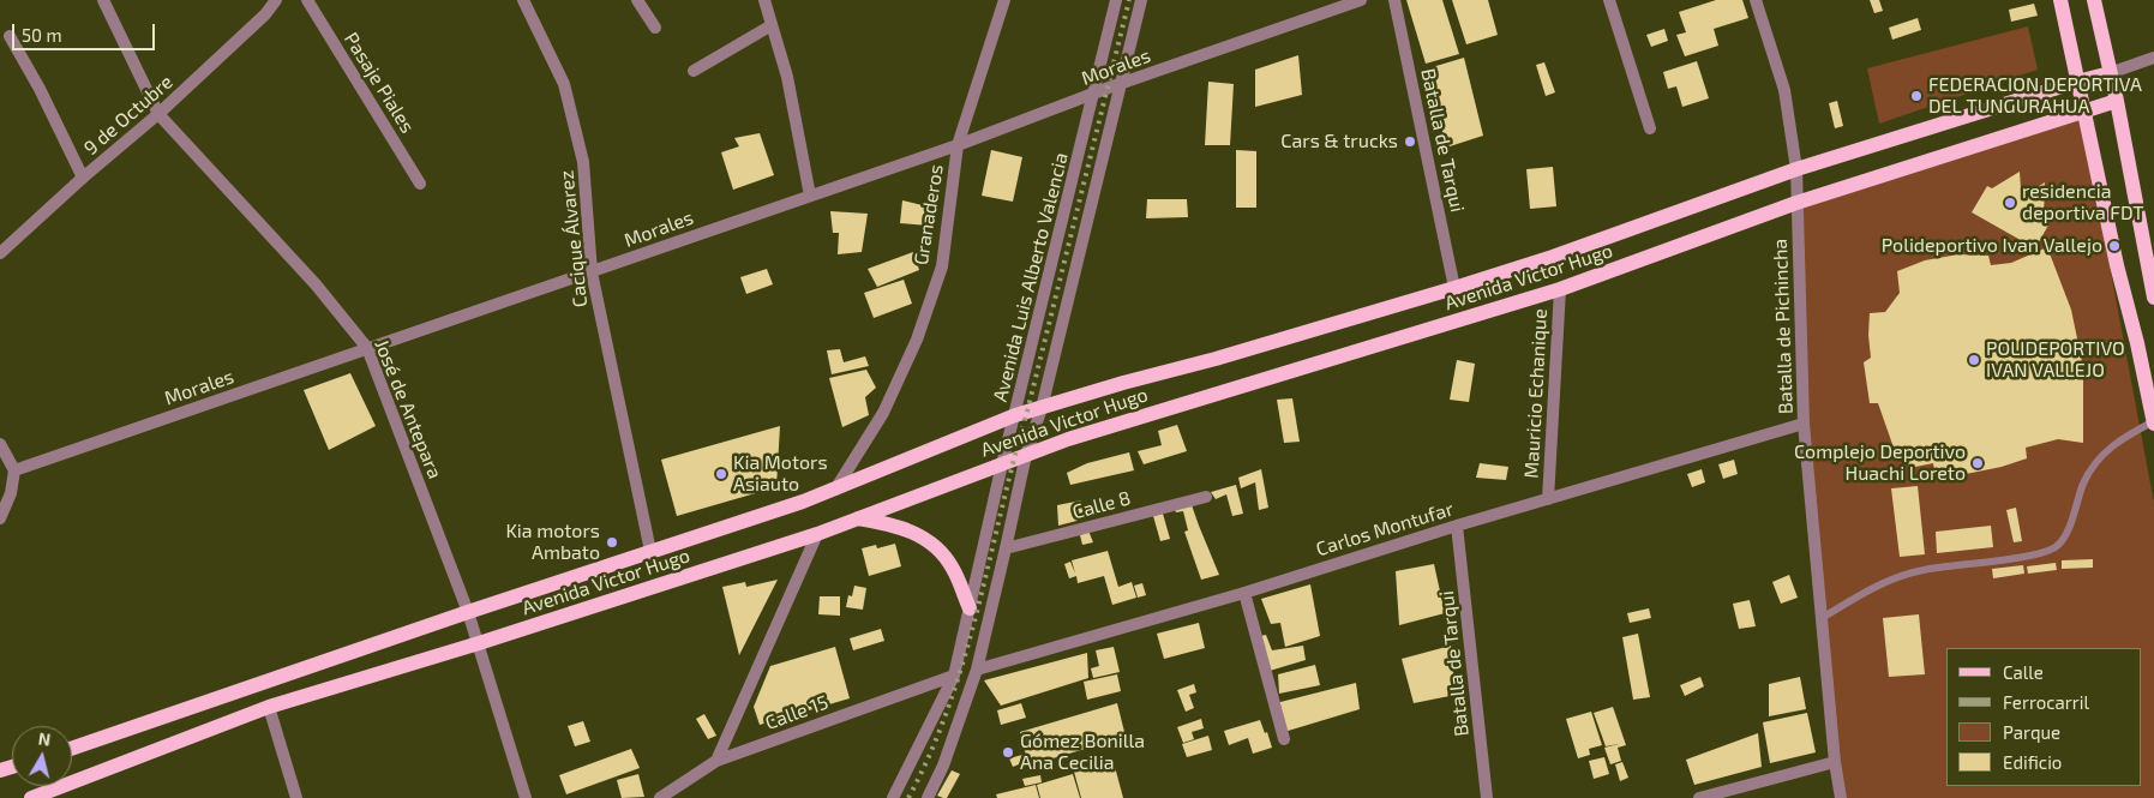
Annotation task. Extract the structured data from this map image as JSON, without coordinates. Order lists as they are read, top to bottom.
{
  "streets": {
    "main road": ["Avenida Victor Hugo"],
    "street": [
      "Morales",
      "Pasaje Piales",
      "9 de Octubre",
      "Batalla de Tarqui",
      "Granaderos",
      "Cacique Álvarez",
      "Avenida Luis Alberto Valencia",
      "Batalla de Pichincha",
      "Mauricio Echanique",
      "José de Antepara",
      "Calle 8",
      "Carlos Montufar",
      "Calle 15"
    ]
  },
  "crossings": [
    ["Morales", "Granaderos"],
    ["Morales", "Cacique Álvarez"],
    ["Morales", "Avenida Luis Alberto Valencia"],
    ["Morales", "José de Antepara"],
    ["9 de Octubre", "José de Antepara"],
    ["Batalla de Tarqui", "Avenida Victor Hugo"],
    ["Batalla de Tarqui", "Carlos Montufar"],
    ["Granaderos", "Avenida Victor Hugo"],
    ["Cacique Álvarez", "Avenida Victor Hugo"],
    ["Avenida Luis Alberto Valencia", "Avenida Victor Hugo"],
    ["Avenida Luis Alberto Valencia", "Calle 15"],
    ["Avenida Victor Hugo", "Batalla de Pichincha"],
    ["Avenida Victor Hugo", "Mauricio Echanique"],
    ["Avenida Victor Hugo", "José de Antepara"],
    ["Batalla de Pichincha", "Carlos Montufar"],
    ["Mauricio Echanique", "Carlos Montufar"]
  ],
  "places": [
    "FEDERACION DEPORTIVA DEL TUNGURAHUA",
    "Cars & trucks",
    "residencia deportiva FDT",
    "Polideportivo Ivan Vallejo",
    "POLIDEPORTIVO IVAN VALLEJO",
    "Complejo Deportivo Huachi Loreto",
    "Kia Motors Asiauto",
    "Kia motors Ambato",
    "Gómez Bonilla Ana Cecilia"
  ],
  "legend": [
    "Calle",
    "Ferrocarril",
    "Parque",
    "Edificio"
  ],
  "scale_bar": "50 m",
  "north": "top"
}
